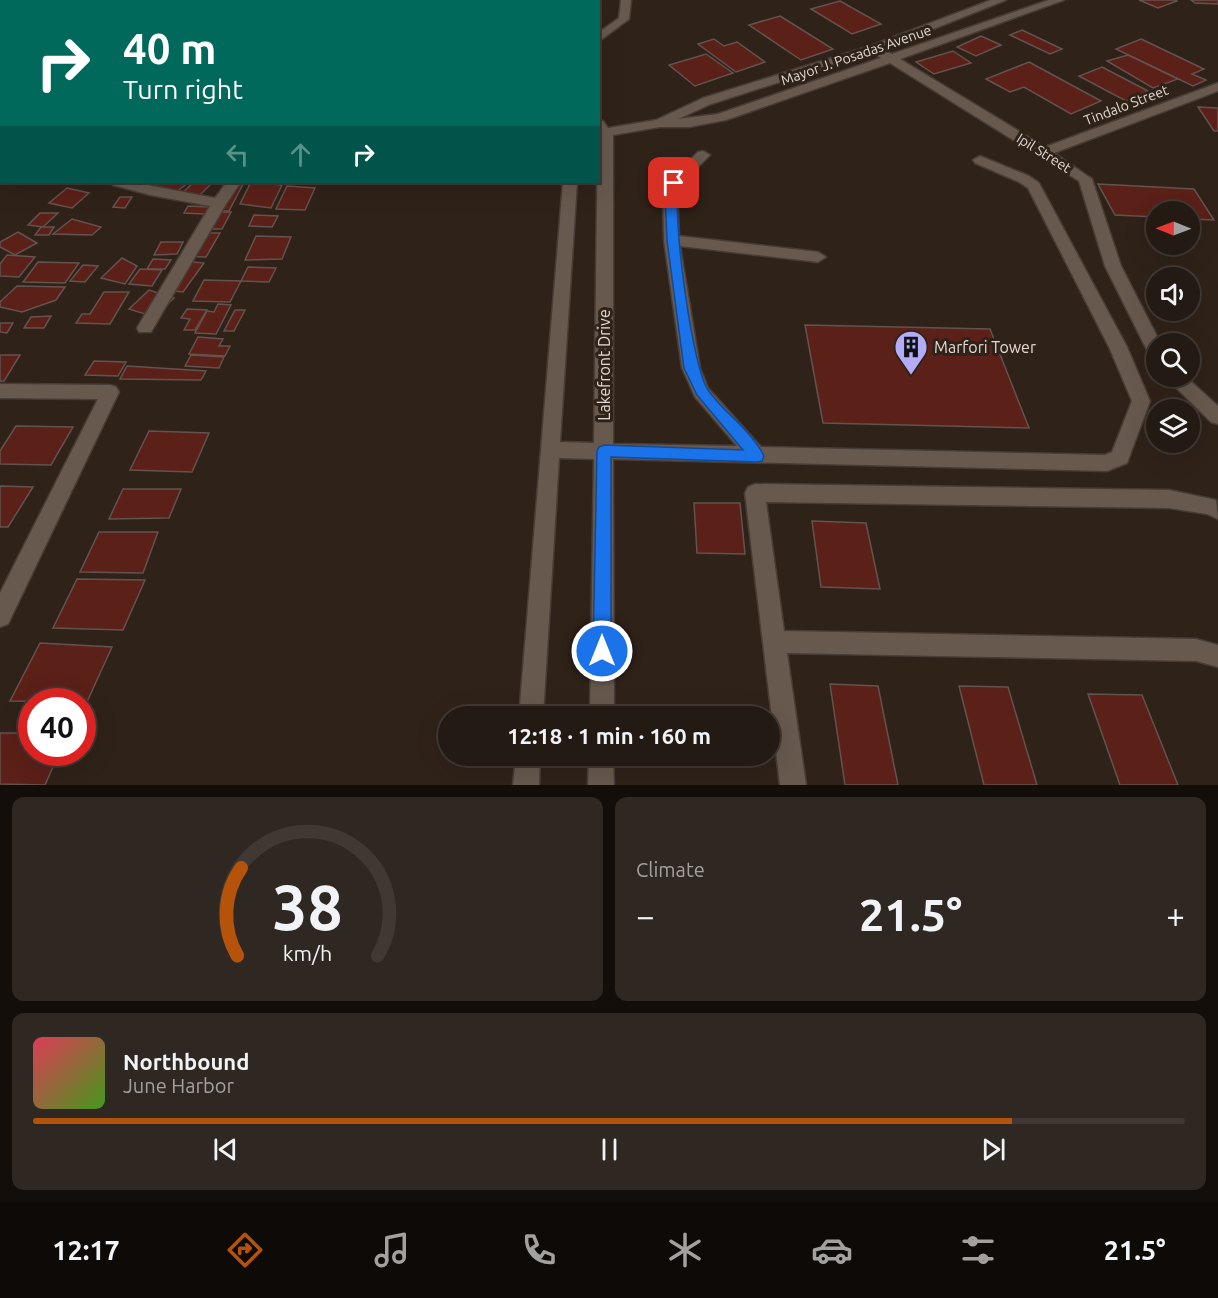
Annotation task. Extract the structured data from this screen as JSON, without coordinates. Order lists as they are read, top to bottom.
{
  "streets": {
    "street": [
      "Mayor J. Posadas Avenue",
      "Tindalo Street",
      "Ipil Street",
      "Lakefront Drive"
    ]
  },
  "crossings": [
    ["Mayor J. Posadas Avenue", "Ipil Street"],
    ["Mayor J. Posadas Avenue", "Lakefront Drive"],
    ["Tindalo Street", "Ipil Street"]
  ],
  "places": {
    "building": ["Marfori Tower"]
  },
  "north": "left",
  "page": {
    "turn": ["40 m", "Turn right"],
    "limit": "40",
    "trip": "12:18 · 1 min · 160 m",
    "tile": "Climate",
    "heat": ["−", "21.5°", "+"],
    "song": ["Northbound", "June Harbor"],
    "tabs": ["12:17", "21.5°"],
    "gauge": ["38", "km/h"]
  }
}
